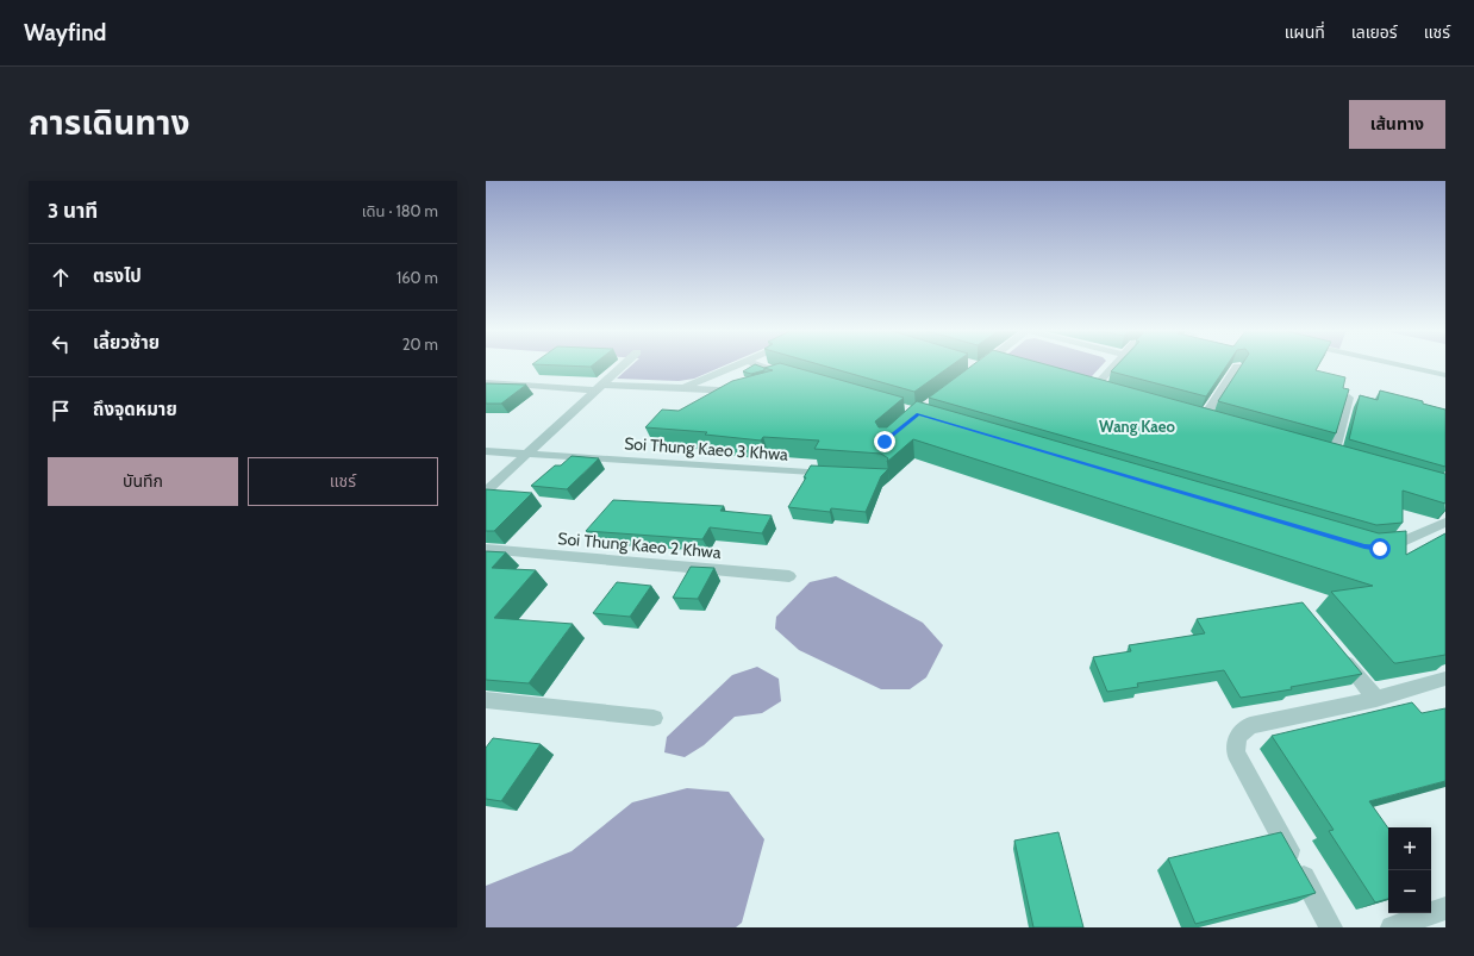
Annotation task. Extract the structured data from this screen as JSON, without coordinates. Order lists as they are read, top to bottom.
{
  "streets": {
    "street": ["Soi Thung Kaeo 3 Khwa", "Soi Thung Kaeo 2 Khwa"]
  },
  "districts": ["Wang Kaeo"],
  "page": {
    "header": "Wayfind",
    "nav": ["แผนที่", "เลเยอร์", "แชร์"],
    "title": "การเดินทาง",
    "buttons": [
      "เส้นทาง",
      ["บันทึก", "แชร์"]
    ],
    "heading": ["3 นาที", "เดิน · 180 m"],
    "list": [
      ["ตรงไป", "160 m"],
      ["เลี้ยวซ้าย", "20 m"],
      "ถึงจุดหมาย"
    ],
    "map_buttons": ["+", "−"]
  }
}
